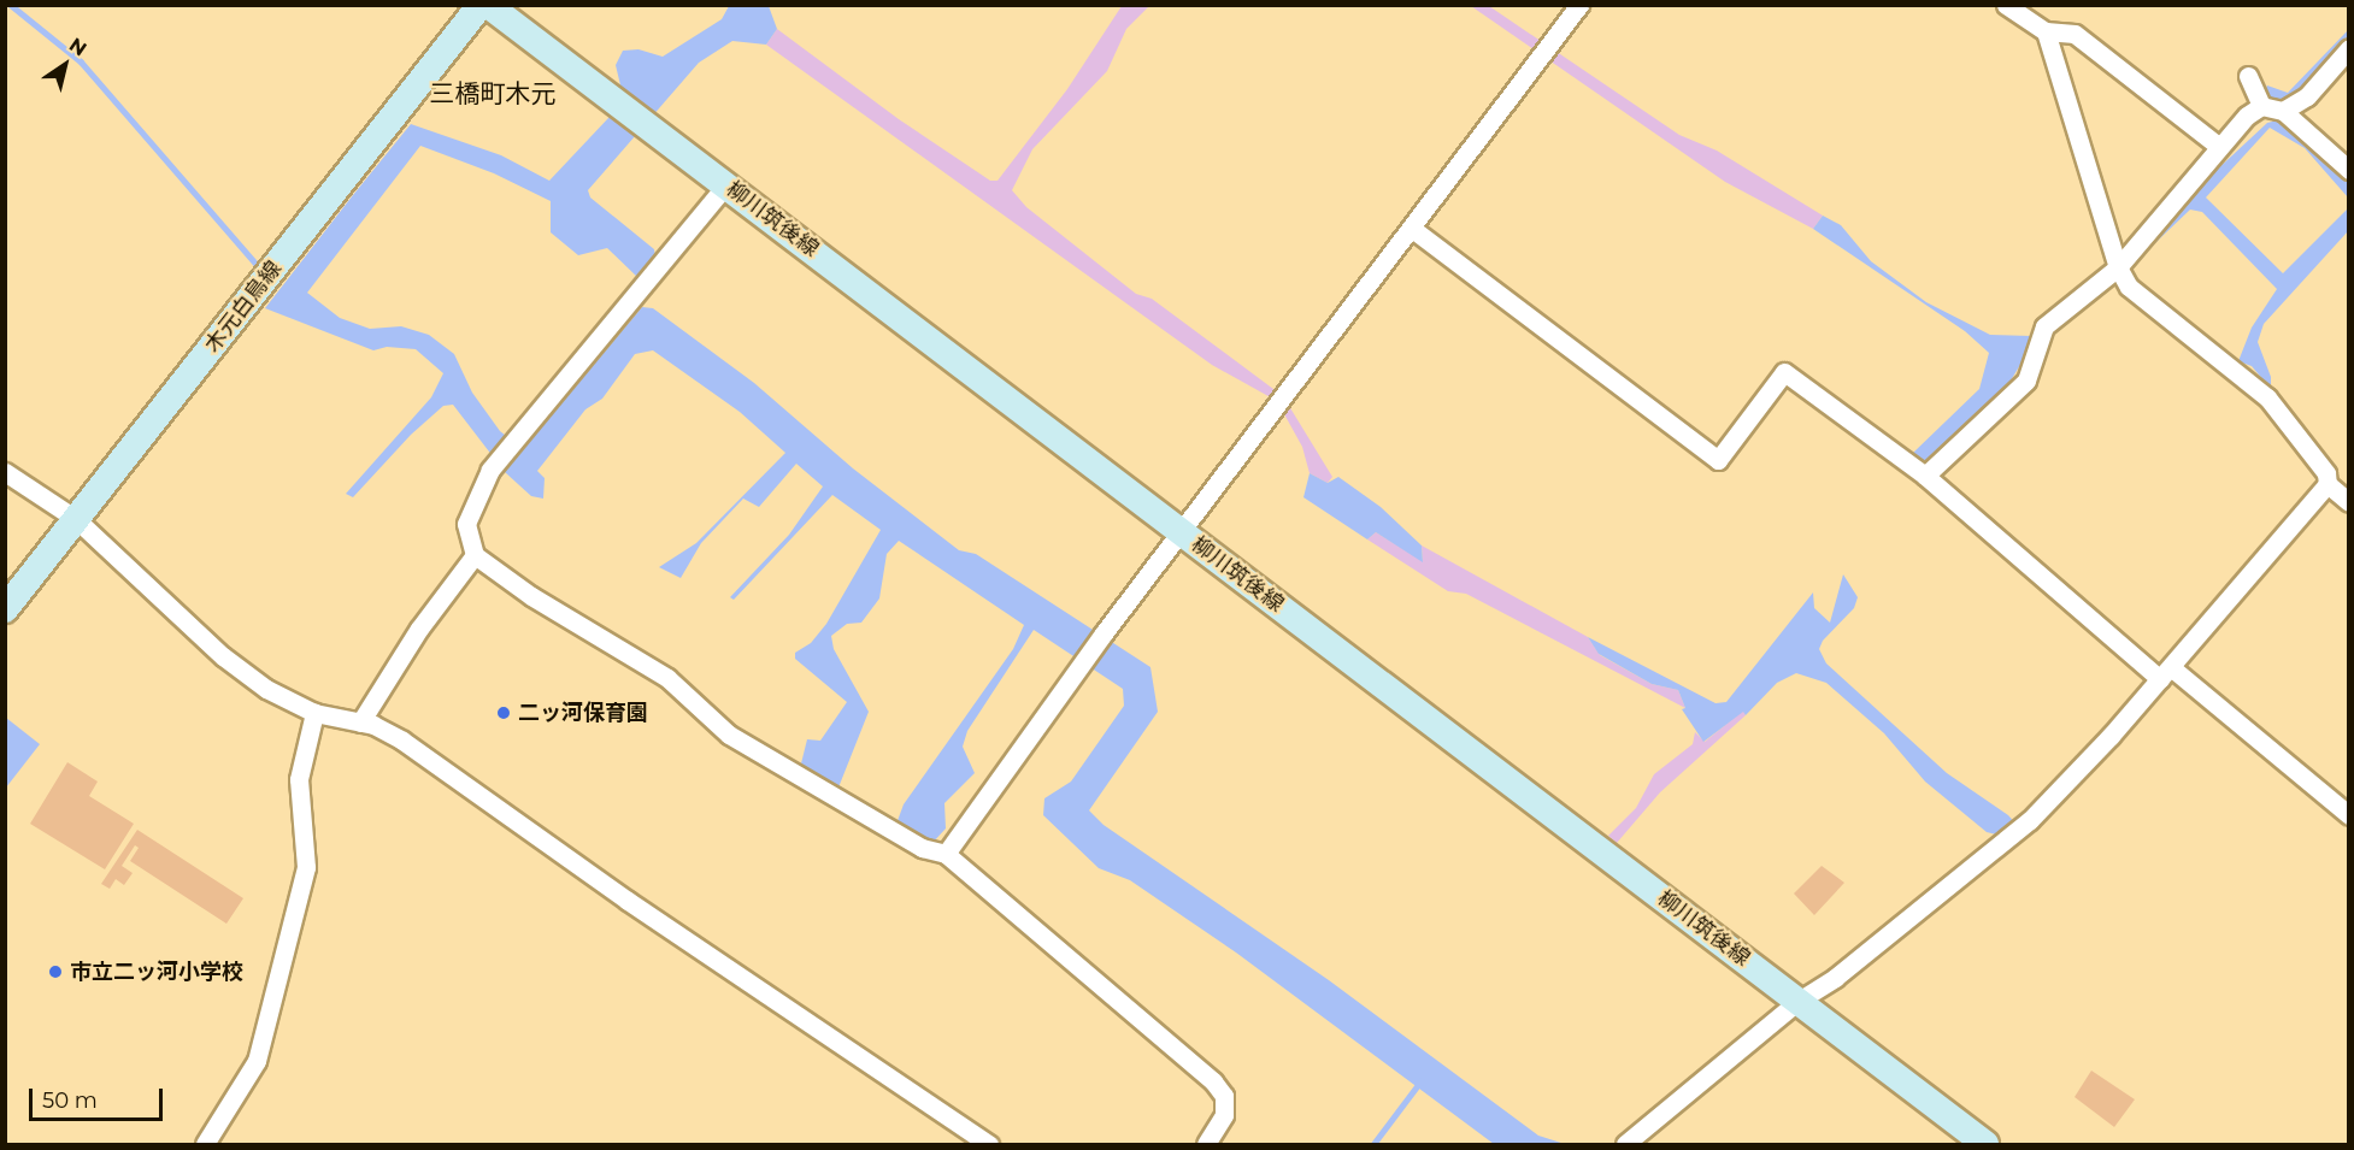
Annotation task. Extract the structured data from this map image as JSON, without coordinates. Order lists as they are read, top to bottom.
{
  "streets": {
    "main road": ["柳川筑後線", "木元白鳥線"]
  },
  "districts": ["三橋町木元"],
  "places": ["二ッ河保育園", "市立二ッ河小学校"],
  "scale_bar": "50 m",
  "north": "top right"
}
